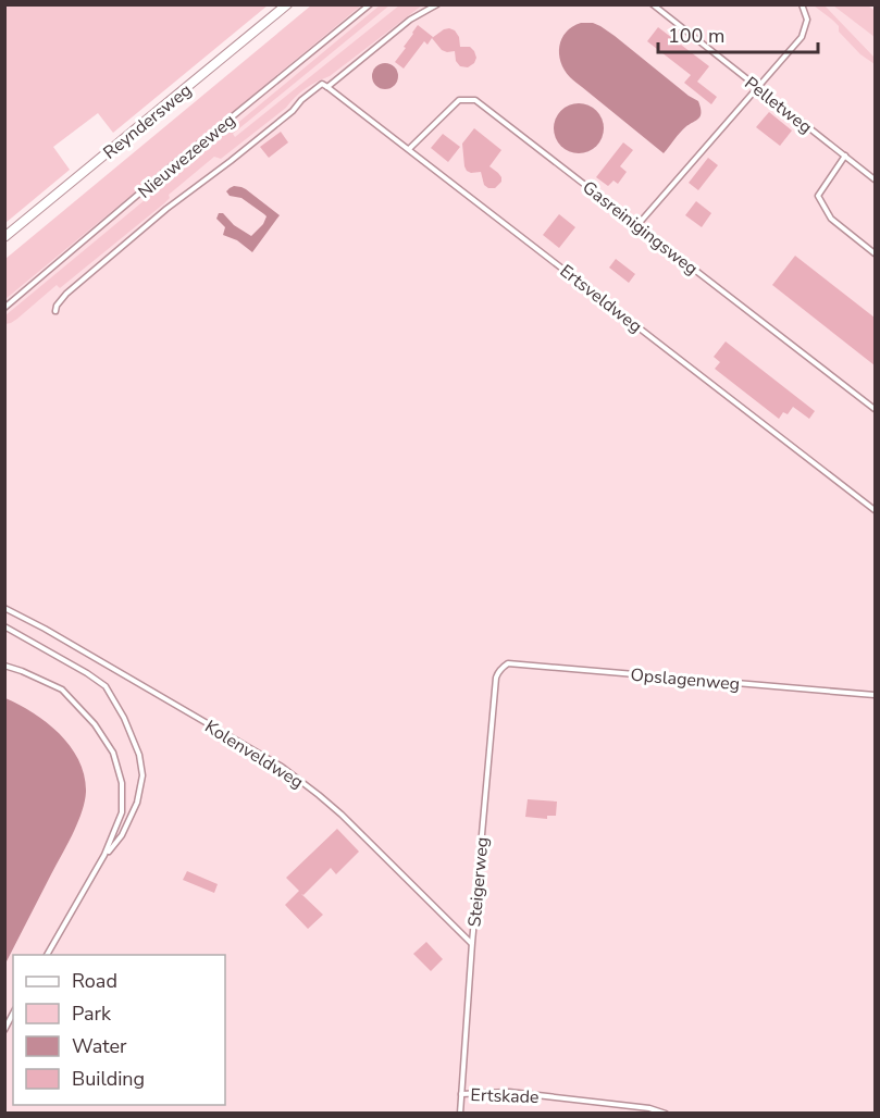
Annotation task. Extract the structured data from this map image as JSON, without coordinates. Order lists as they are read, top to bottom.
{
  "streets": {
    "street": ["Reyndersweg"],
    "lane": [
      "Pelletweg",
      "Nieuwezeeweg",
      "Gasreinigingsweg",
      "Ertsveldweg",
      "Opslagenweg",
      "Kolenveldweg",
      "Steigerweg",
      "Ertskade"
    ]
  },
  "crossings": [
    ["Gasreinigingsweg", "Ertsveldweg"],
    ["Opslagenweg", "Steigerweg"],
    ["Kolenveldweg", "Steigerweg"],
    ["Steigerweg", "Ertskade"]
  ],
  "legend": [
    "Road",
    "Park",
    "Water",
    "Building"
  ],
  "scale_bar": "100 m"
}
